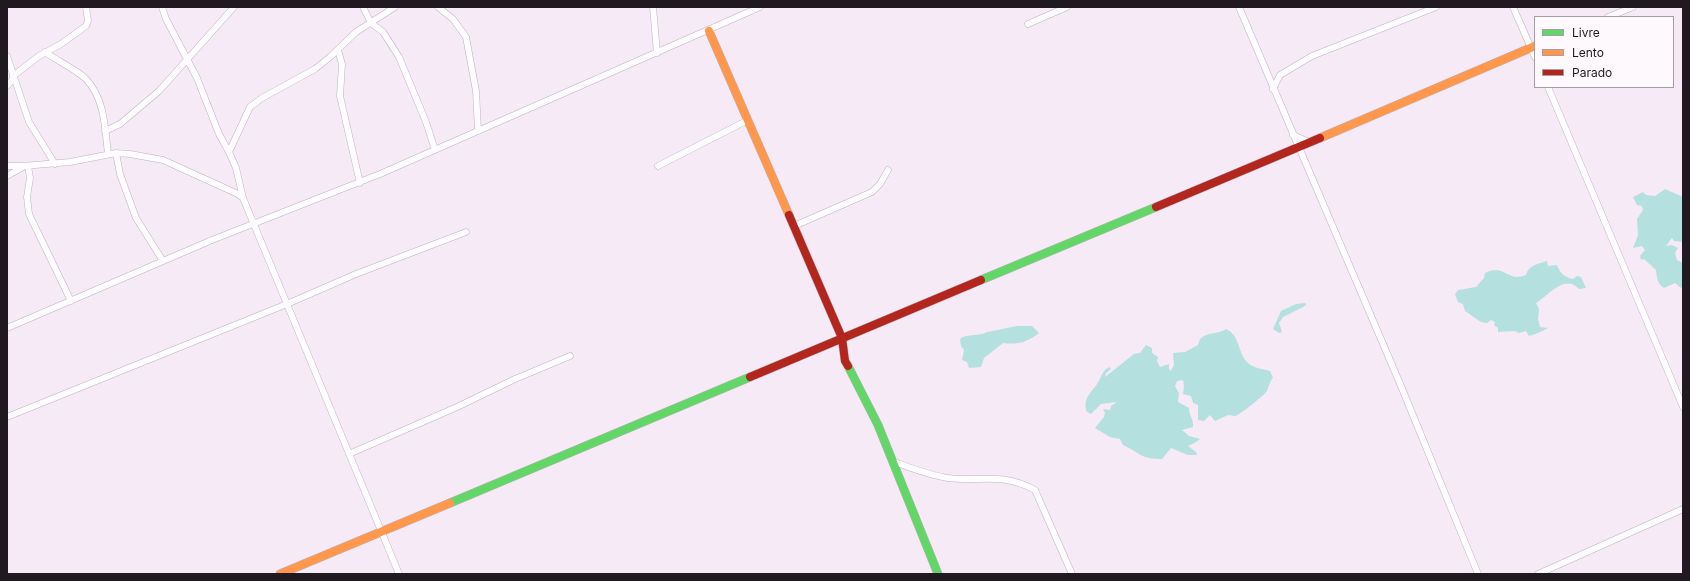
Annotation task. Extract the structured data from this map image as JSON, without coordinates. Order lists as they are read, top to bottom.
{
  "legend": ["Livre", "Lento", "Parado"]
}
